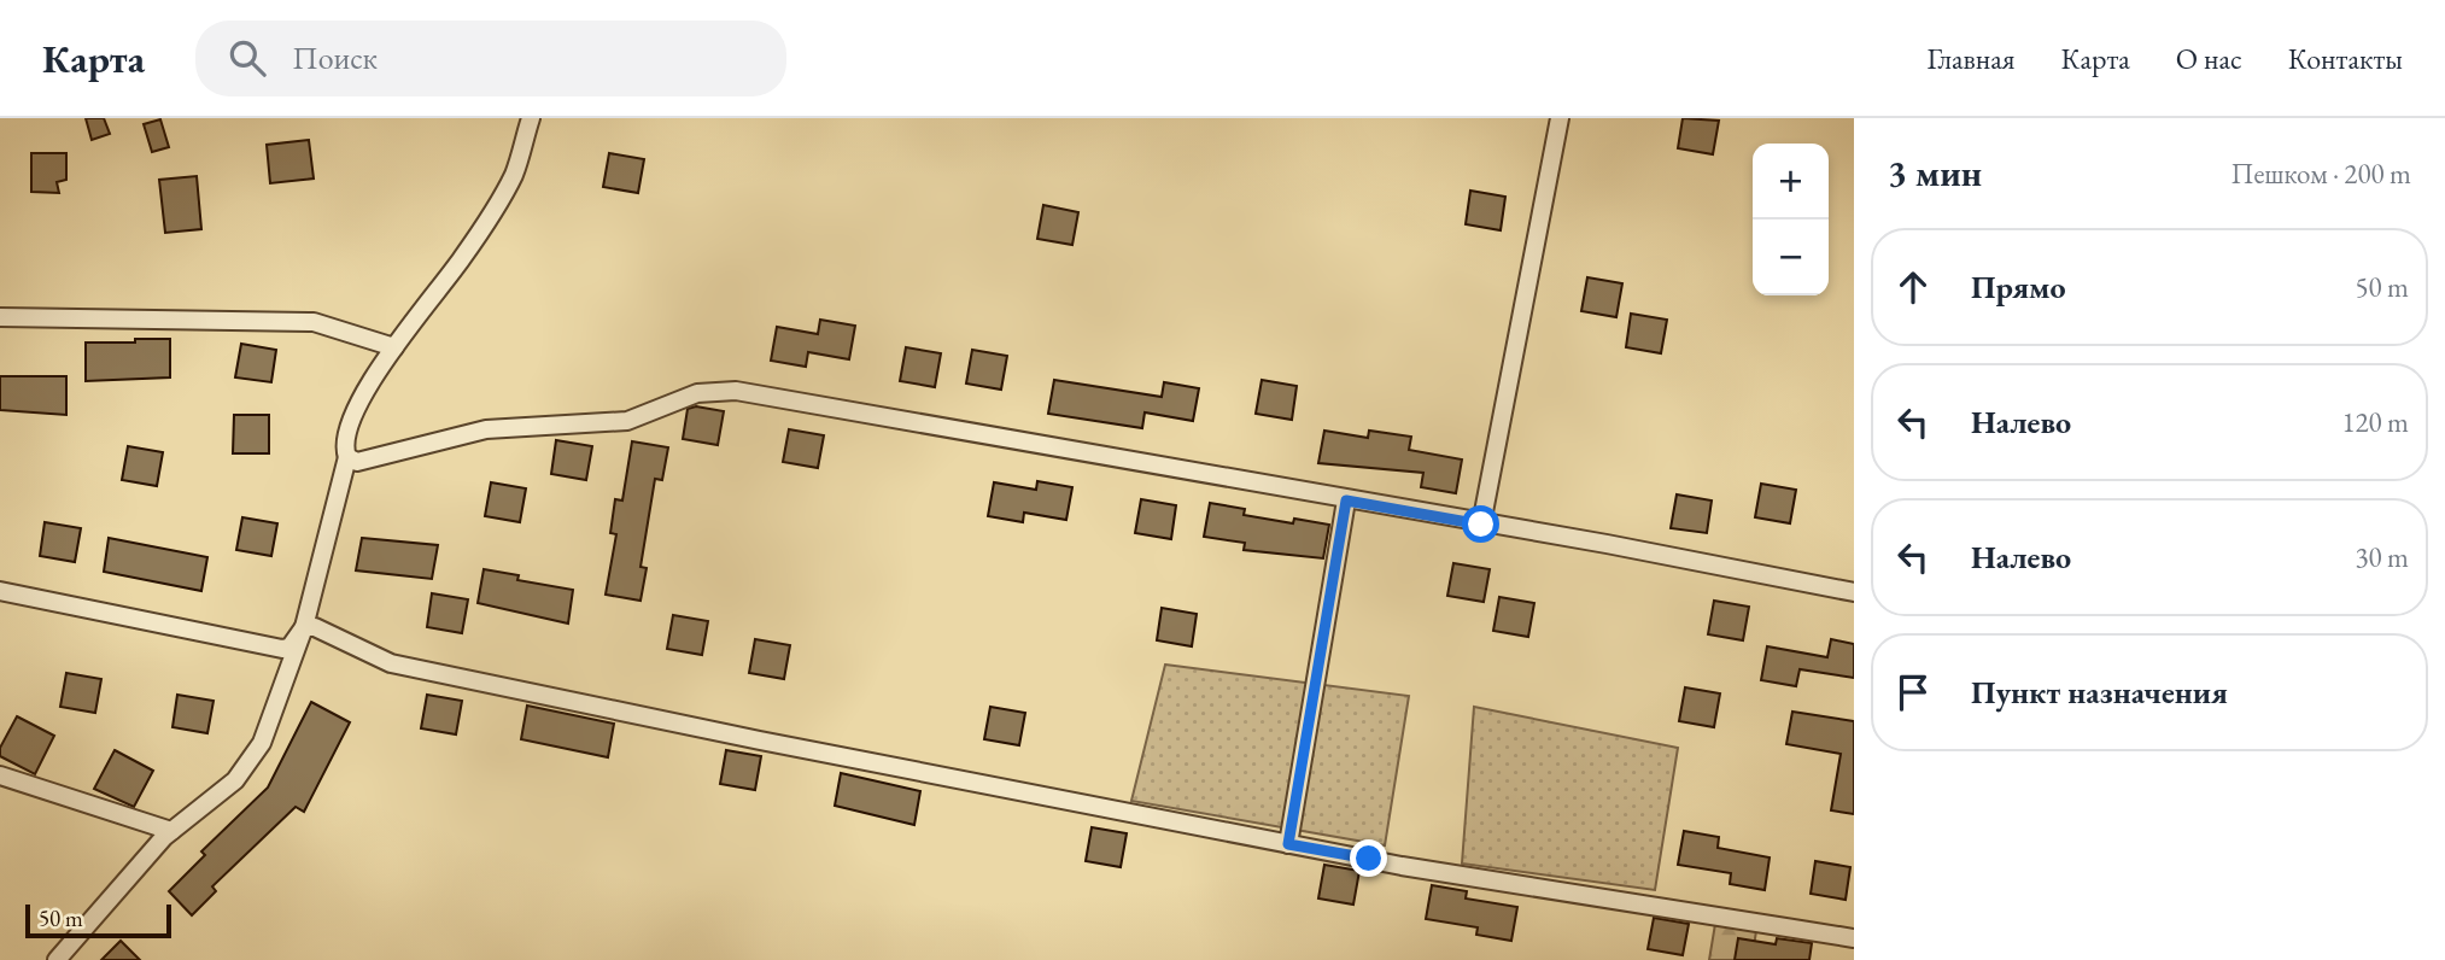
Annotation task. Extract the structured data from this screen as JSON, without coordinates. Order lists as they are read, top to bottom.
{
  "scale_bar": "50 m",
  "page": {
    "header": "Карта",
    "search": "Поиск",
    "nav": [
      "Главная",
      "Карта",
      "О нас",
      "Контакты"
    ],
    "heading": ["3 мин", "Пешком · 200 m"],
    "map_buttons": ["+", "−"],
    "list": [
      ["Прямо", "50 m"],
      ["Налево", "120 m"],
      ["Налево", "30 m"],
      "Пункт назначения"
    ],
    "scale": "50 m"
  }
}
